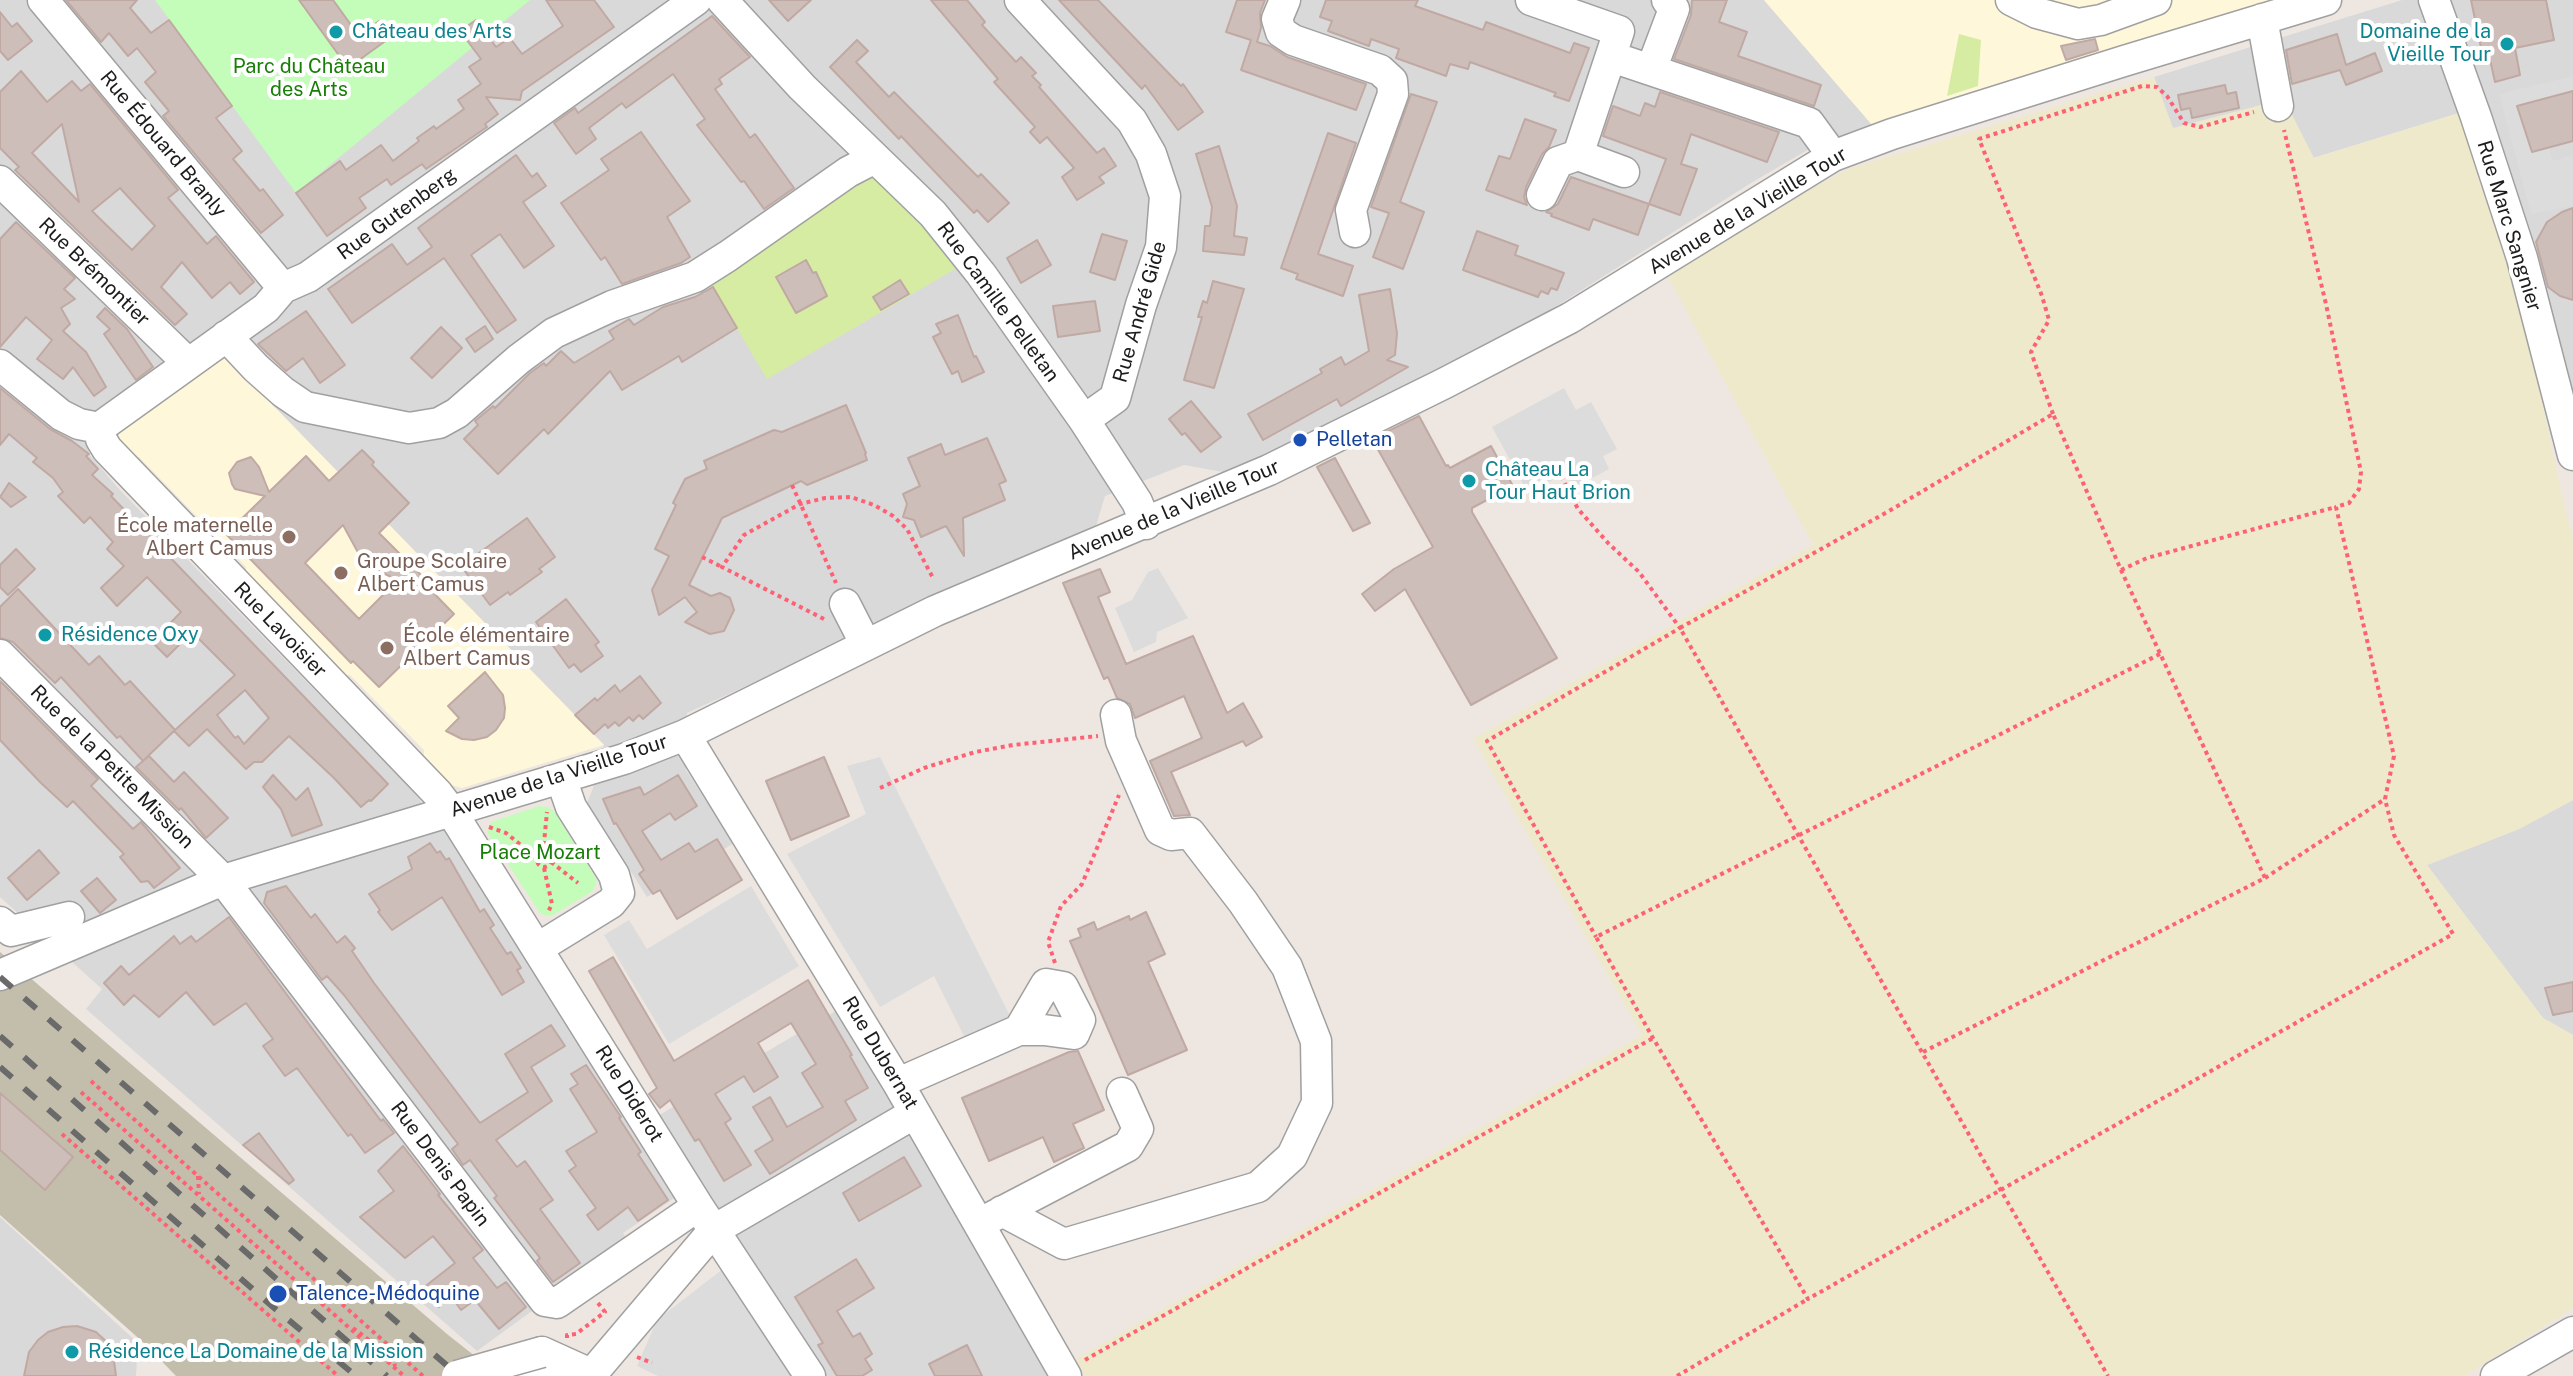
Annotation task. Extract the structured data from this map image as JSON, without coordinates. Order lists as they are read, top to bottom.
{
  "streets": {
    "street": [
      "Rue Édouard Branly",
      "Avenue de la Vieille Tour",
      "Rue Gutenberg",
      "Rue Marc Sangnier",
      "Rue Brémontier",
      "Rue Camille Pelletan",
      "Rue André Gide",
      "Rue Lavoisier",
      "Rue de la Petite Mission",
      "Rue Dubernat",
      "Rue Diderot",
      "Rue Denis Papin"
    ]
  },
  "crossings": [
    ["Rue Édouard Branly", "Rue Gutenberg"],
    ["Avenue de la Vieille Tour", "Rue Camille Pelletan"],
    ["Avenue de la Vieille Tour", "Rue Lavoisier"],
    ["Avenue de la Vieille Tour", "Rue de la Petite Mission"],
    ["Avenue de la Vieille Tour", "Rue Dubernat"],
    ["Avenue de la Vieille Tour", "Rue Diderot"],
    ["Avenue de la Vieille Tour", "Rue Denis Papin"],
    ["Rue Gutenberg", "Rue Brémontier"],
    ["Rue Gutenberg", "Rue Lavoisier"],
    ["Rue Camille Pelletan", "Rue André Gide"],
    ["Rue Lavoisier", "Rue Diderot"],
    ["Rue de la Petite Mission", "Rue Denis Papin"],
    ["Rue Dubernat", "Rue Denis Papin"],
    ["Rue Diderot", "Rue Denis Papin"]
  ],
  "parks": ["Parc du Château des Arts", "Place Mozart"],
  "places": [
    "Château des Arts",
    "Domaine de la Vieille Tour",
    "Pelletan",
    "Château La Tour Haut Brion",
    "École maternelle Albert Camus",
    "Groupe Scolaire Albert Camus",
    "Résidence Oxy",
    "École élémentaire Albert Camus",
    "Talence-Médoquine",
    "Résidence La Domaine de la Mission"
  ]
}
